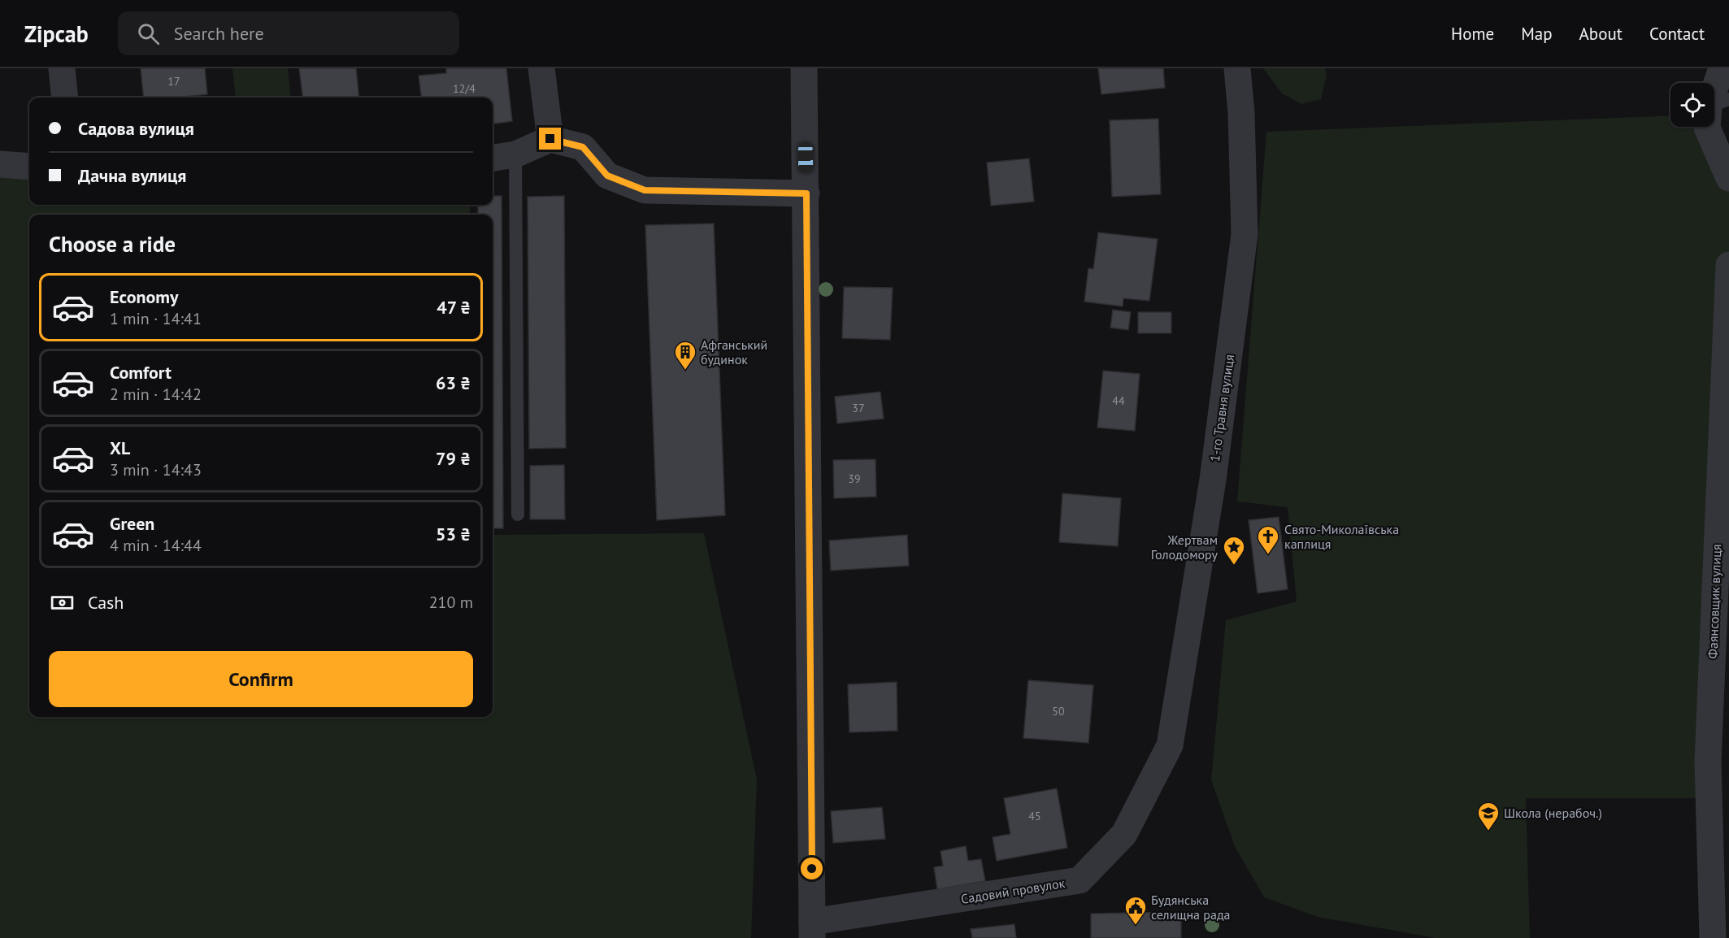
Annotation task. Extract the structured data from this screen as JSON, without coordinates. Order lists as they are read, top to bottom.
{
  "streets": {
    "street": ["1-го Травня вулиця", "Фаянсовщик вулиця", "Садовий провулок"]
  },
  "crossings": [
    ["1-го Травня вулиця", "Садовий провулок"]
  ],
  "places": {
    "building": ["Афганський будинок"],
    "church": ["Свято-Миколаївська каплиця"],
    "place": ["Жертвам Голодомору"],
    "school or university": ["Школа (нерабоч.)"],
    "public building": ["Будянська селищна рада"]
  },
  "house_numbers": [
    "17",
    "12/4",
    "44",
    "37",
    "39",
    "50",
    "45"
  ],
  "page": {
    "header": "Zipcab",
    "search": "Search here",
    "nav": [
      "Home",
      "Map",
      "About",
      "Contact"
    ],
    "banner": ["Садова вулиця", "Дачна вулиця"],
    "heading": "Choose a ride",
    "list": [
      {
        "name": "Economy",
        "note": "1 min · 14:41",
        "value": "47 ₴"
      },
      {
        "name": "Comfort",
        "note": "2 min · 14:42",
        "value": "63 ₴"
      },
      {
        "name": "XL",
        "note": "3 min · 14:43",
        "value": "79 ₴"
      },
      {
        "name": "Green",
        "note": "4 min · 14:44",
        "value": "53 ₴"
      }
    ],
    "pay": ["Cash", "210 m"],
    "buttons": "Confirm"
  }
}
